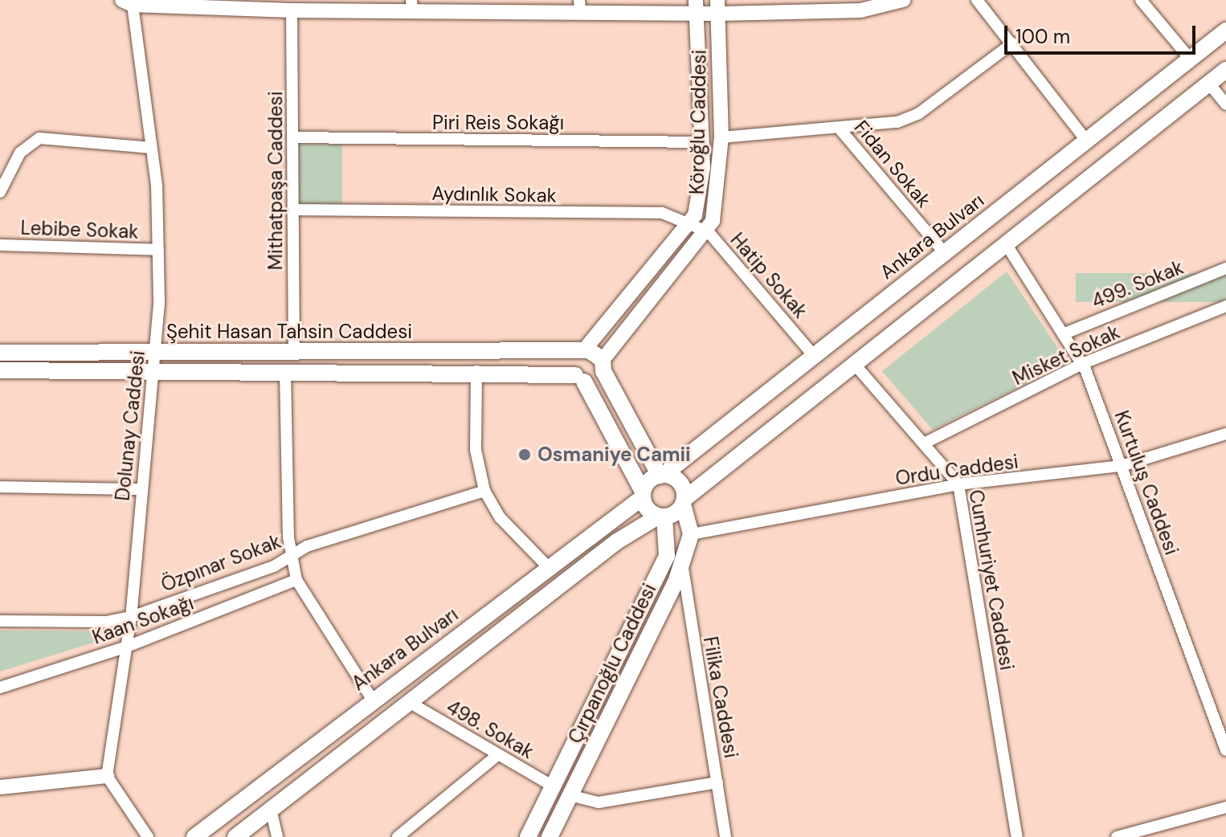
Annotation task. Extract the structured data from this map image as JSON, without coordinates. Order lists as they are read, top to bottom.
{
  "streets": {
    "main road": ["Ankara Bulvarı", "Şehit Hasan Tahsin Caddesi", "Çırpanoğlu Caddesi"],
    "street": [
      "Köroğlu Caddesi",
      "Piri Reis Sokağı",
      "Fidan Sokak",
      "Mithatpaşa Caddesi",
      "Aydınlık Sokak",
      "Lebibe Sokak",
      "Hatip Sokak",
      "499. Sokak",
      "Misket Sokak",
      "Dolunay Caddesi",
      "Ordu Caddesi",
      "Kurtuluş Caddesi",
      "Özpınar Sokak",
      "Cumhuriyet Caddesi",
      "Kaan Sokağı",
      "Filika Caddesi",
      "498. Sokak"
    ]
  },
  "crossings": [
    ["Köroğlu Caddesi", "Piri Reis Sokağı"],
    ["Köroğlu Caddesi", "Aydınlık Sokak"],
    ["Köroğlu Caddesi", "Hatip Sokak"],
    ["Piri Reis Sokağı", "Mithatpaşa Caddesi"],
    ["Fidan Sokak", "Ankara Bulvarı"],
    ["Mithatpaşa Caddesi", "Aydınlık Sokak"],
    ["Mithatpaşa Caddesi", "Şehit Hasan Tahsin Caddesi"],
    ["Aydınlık Sokak", "Hatip Sokak"],
    ["Lebibe Sokak", "Dolunay Caddesi"],
    ["Ankara Bulvarı", "Hatip Sokak"],
    ["499. Sokak", "Kurtuluş Caddesi"],
    ["Şehit Hasan Tahsin Caddesi", "Dolunay Caddesi"],
    ["Misket Sokak", "Kurtuluş Caddesi"],
    ["Misket Sokak", "Cumhuriyet Caddesi"],
    ["Dolunay Caddesi", "Özpınar Sokak"],
    ["Dolunay Caddesi", "Kaan Sokağı"],
    ["Ordu Caddesi", "Kurtuluş Caddesi"],
    ["Ordu Caddesi", "Cumhuriyet Caddesi"],
    ["Ordu Caddesi", "Çırpanoğlu Caddesi"],
    ["Çırpanoğlu Caddesi", "Filika Caddesi"],
    ["Çırpanoğlu Caddesi", "498. Sokak"]
  ],
  "places": ["Osmaniye Camii"],
  "scale_bar": "100 m"
}
